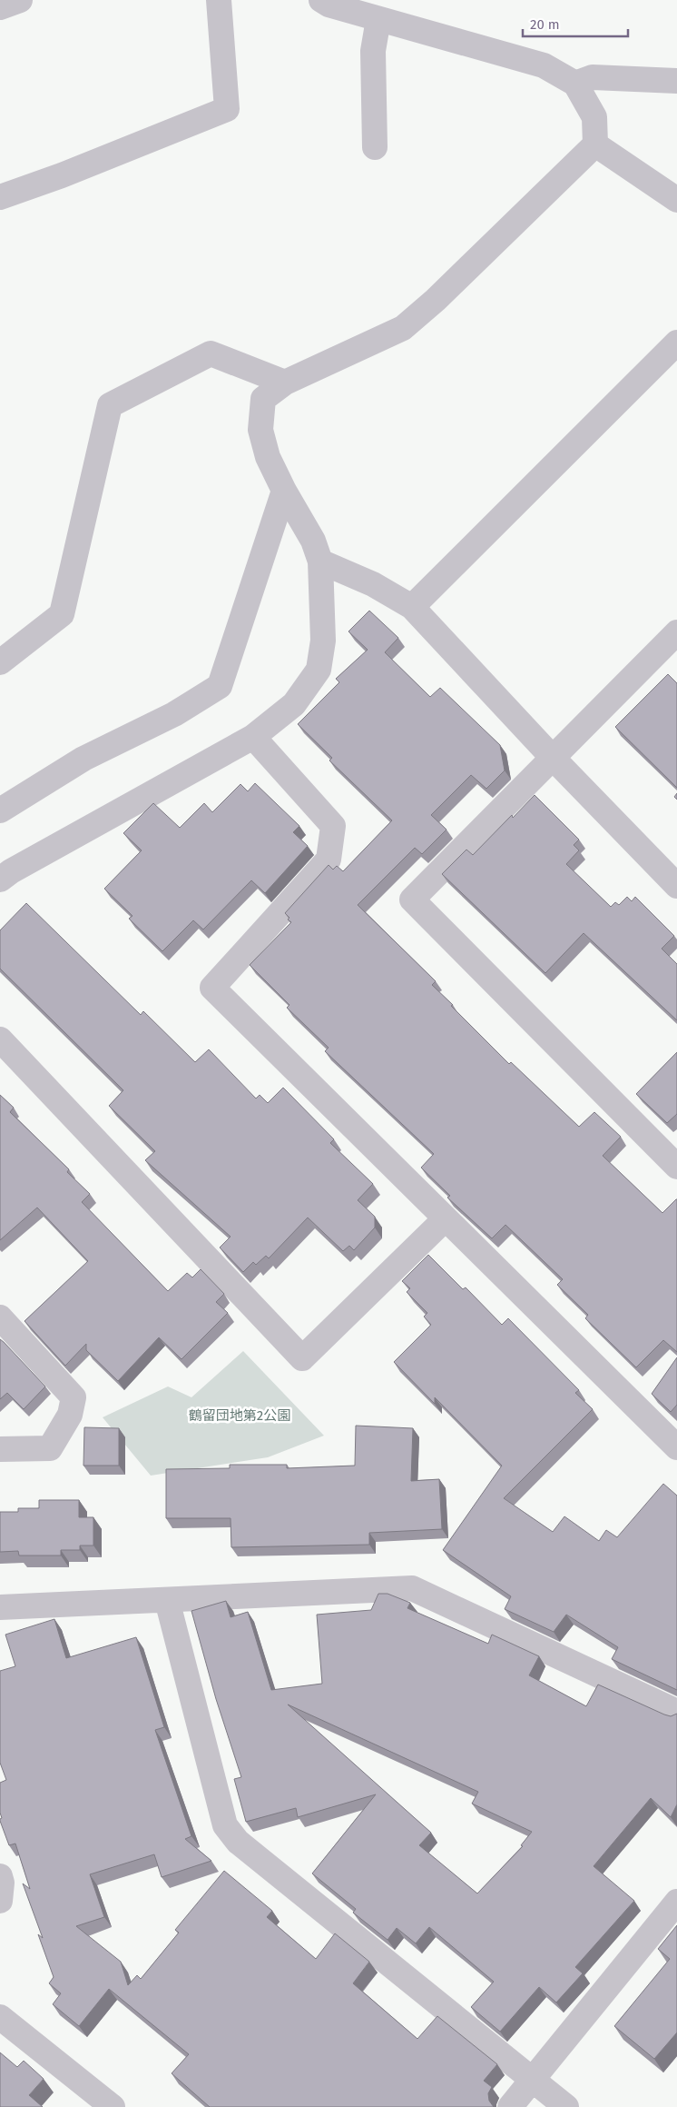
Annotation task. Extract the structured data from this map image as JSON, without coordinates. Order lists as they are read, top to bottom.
{
  "parks": ["鶴留団地第2公園"],
  "scale_bar": "20 m"
}
